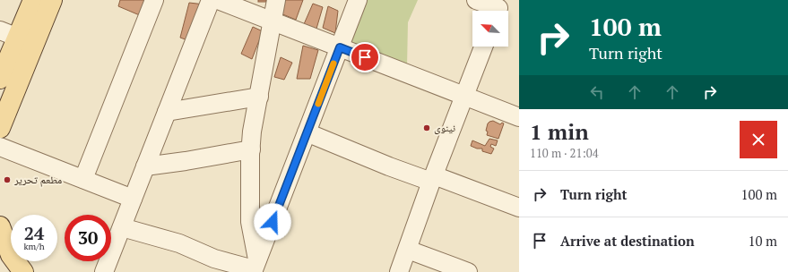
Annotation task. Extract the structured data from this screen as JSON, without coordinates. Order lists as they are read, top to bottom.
{
  "places": ["نينوى", "مطعم تحرير"],
  "north": "top left",
  "page": {
    "turn": ["100 m", "Turn right"],
    "heading": ["1 min", "110 m · 21:04"],
    "list": [
      {
        "name": "Turn right",
        "value": "100 m"
      },
      {
        "name": "Arrive at destination",
        "value": "10 m"
      }
    ],
    "speed": "24 km/h",
    "limit": "30"
  }
}
